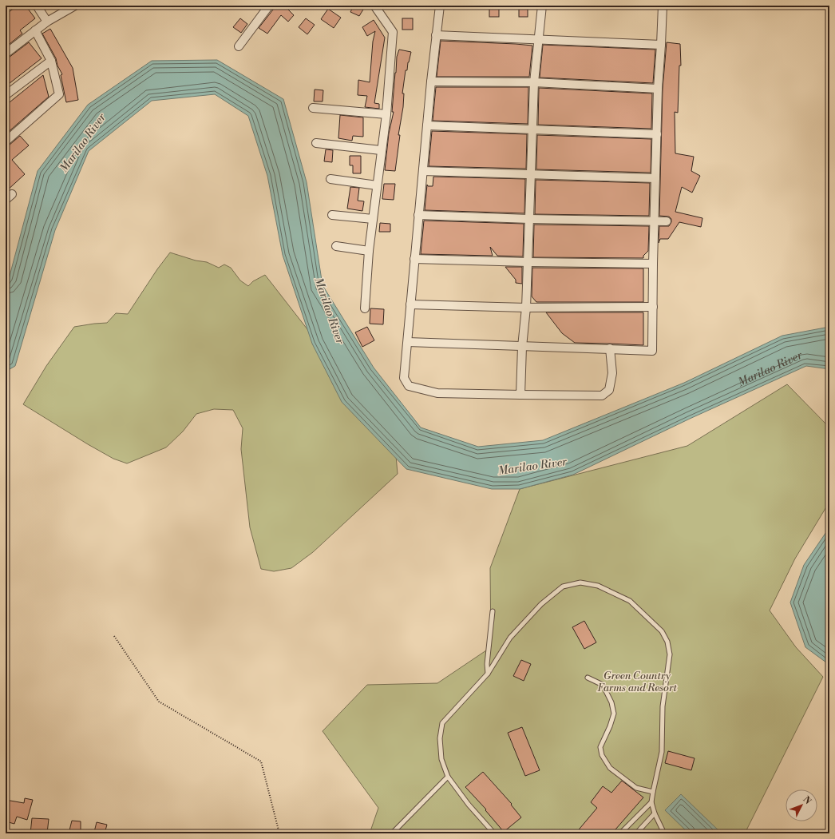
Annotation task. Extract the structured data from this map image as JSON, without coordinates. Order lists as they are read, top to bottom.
{
  "water": ["Marilao River"],
  "parks": ["Green Country Farms and Resort"],
  "north": "top right"
}
